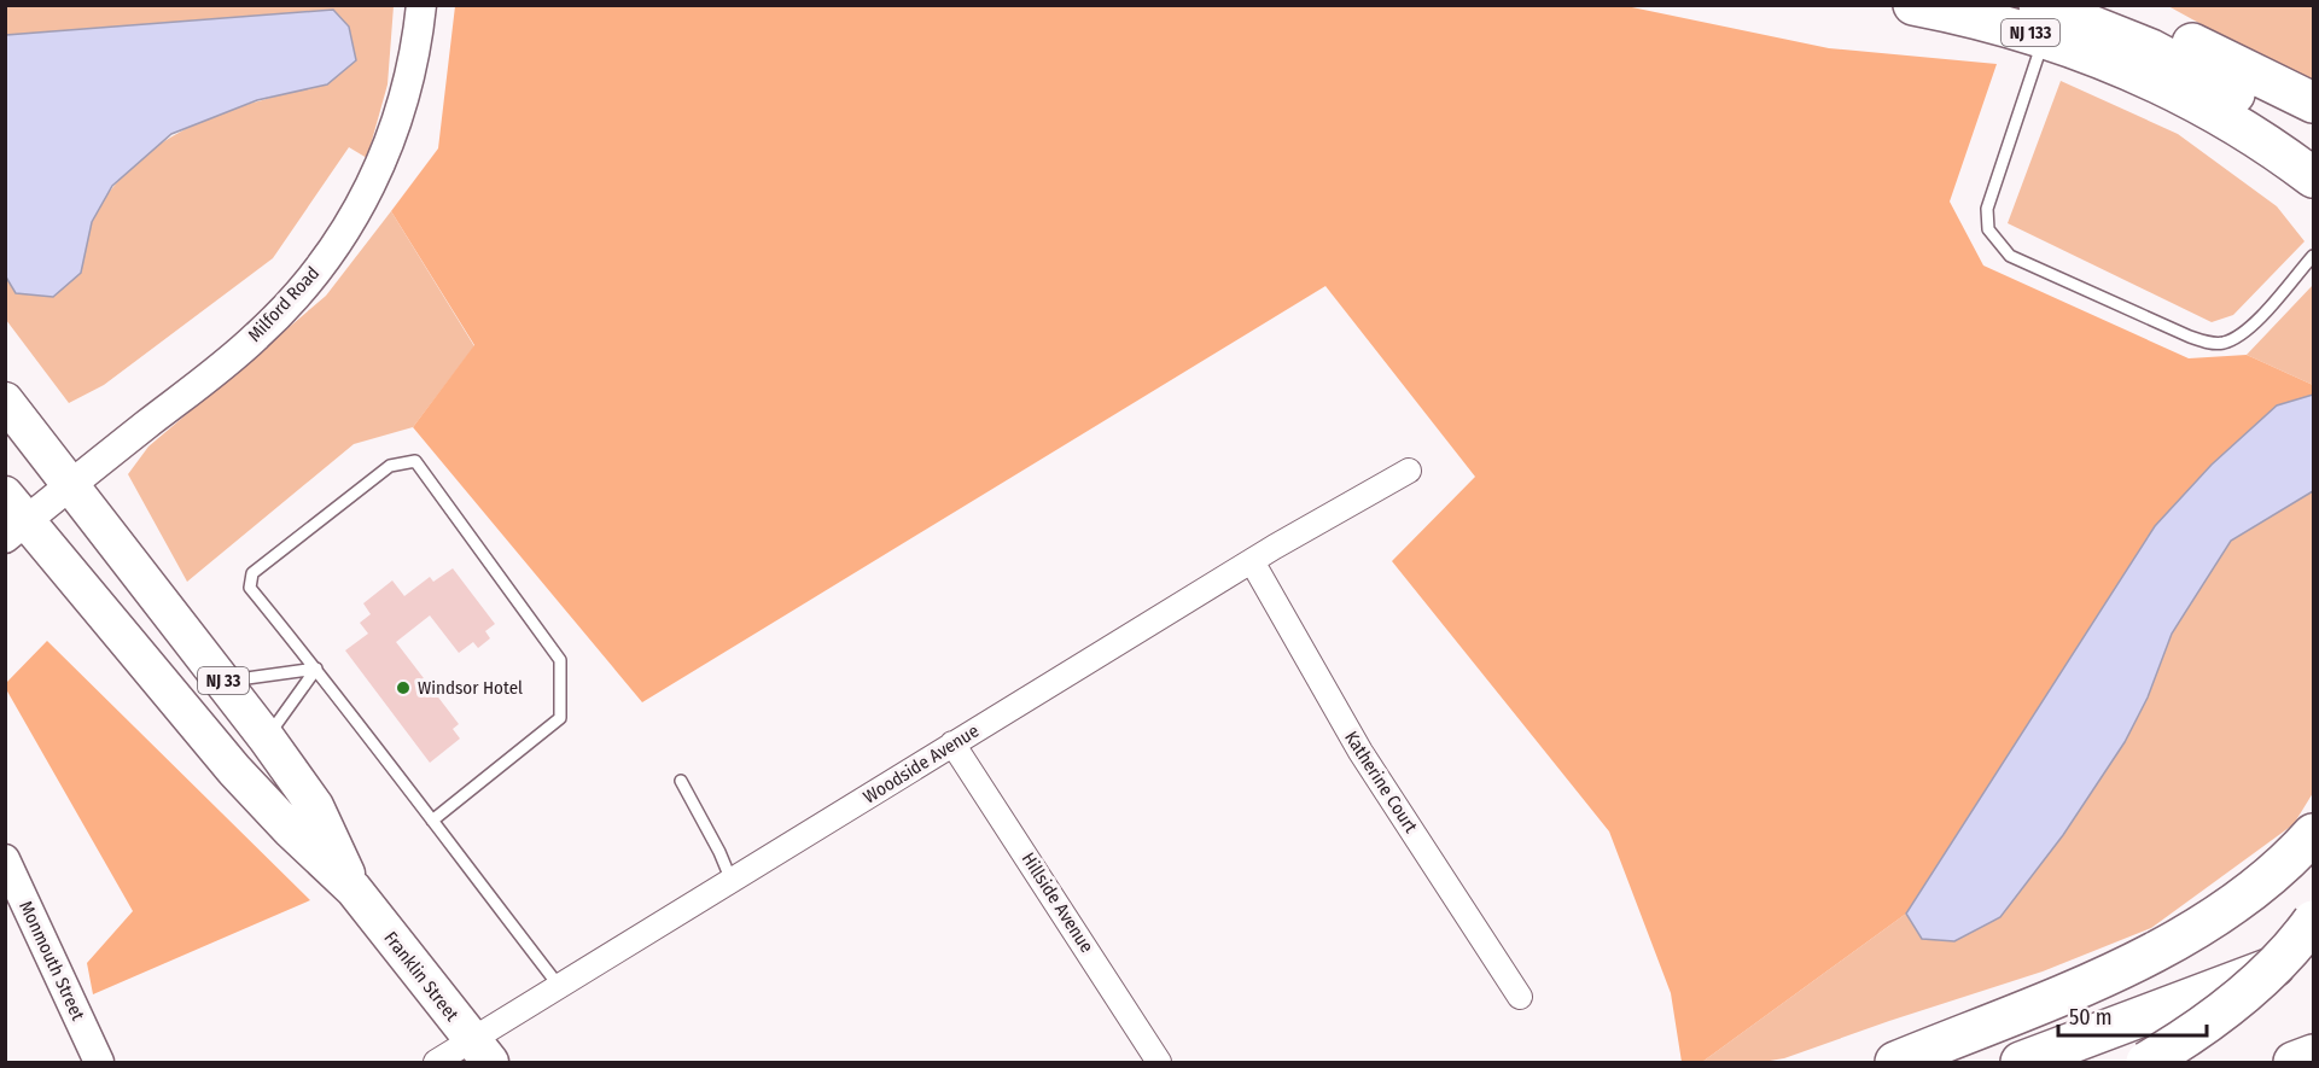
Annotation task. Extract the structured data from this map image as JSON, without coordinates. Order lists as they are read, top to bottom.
{
  "streets": {
    "highway": ["NJ 133"],
    "main road": ["NJ 33", "Franklin Street"],
    "street": [
      "Milford Road",
      "Woodside Avenue",
      "Katherine Court",
      "Hillside Avenue",
      "Monmouth Street"
    ]
  },
  "crossings": [
    ["Milford Road", "NJ 33"],
    ["NJ 33", "Franklin Street"],
    ["Woodside Avenue", "Katherine Court"],
    ["Woodside Avenue", "Hillside Avenue"],
    ["Woodside Avenue", "Franklin Street"]
  ],
  "places": ["Windsor Hotel"],
  "scale_bar": "50 m"
}
